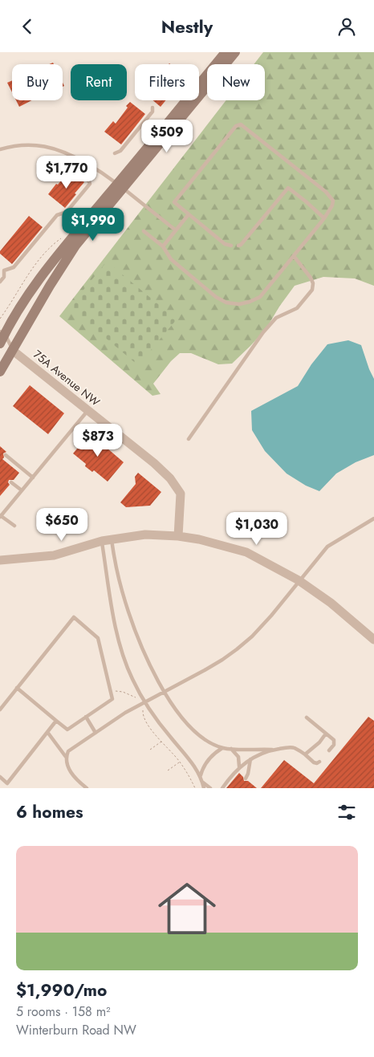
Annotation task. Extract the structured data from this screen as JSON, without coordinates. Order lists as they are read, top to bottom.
{
  "streets": {
    "street": ["75A Avenue NW"]
  },
  "page": {
    "header": "Nestly",
    "chip": [
      "Buy",
      "Rent",
      "Filters",
      "New"
    ],
    "price": [
      "$509",
      "$1,770",
      "$1,990",
      "$873",
      "$650",
      "$1,030"
    ],
    "heading": "6 homes",
    "list": [
      {
        "name": "$1,990/mo",
        "note": "5 rooms · 158 m² · Winterburn Road NW"
      }
    ]
  }
}
